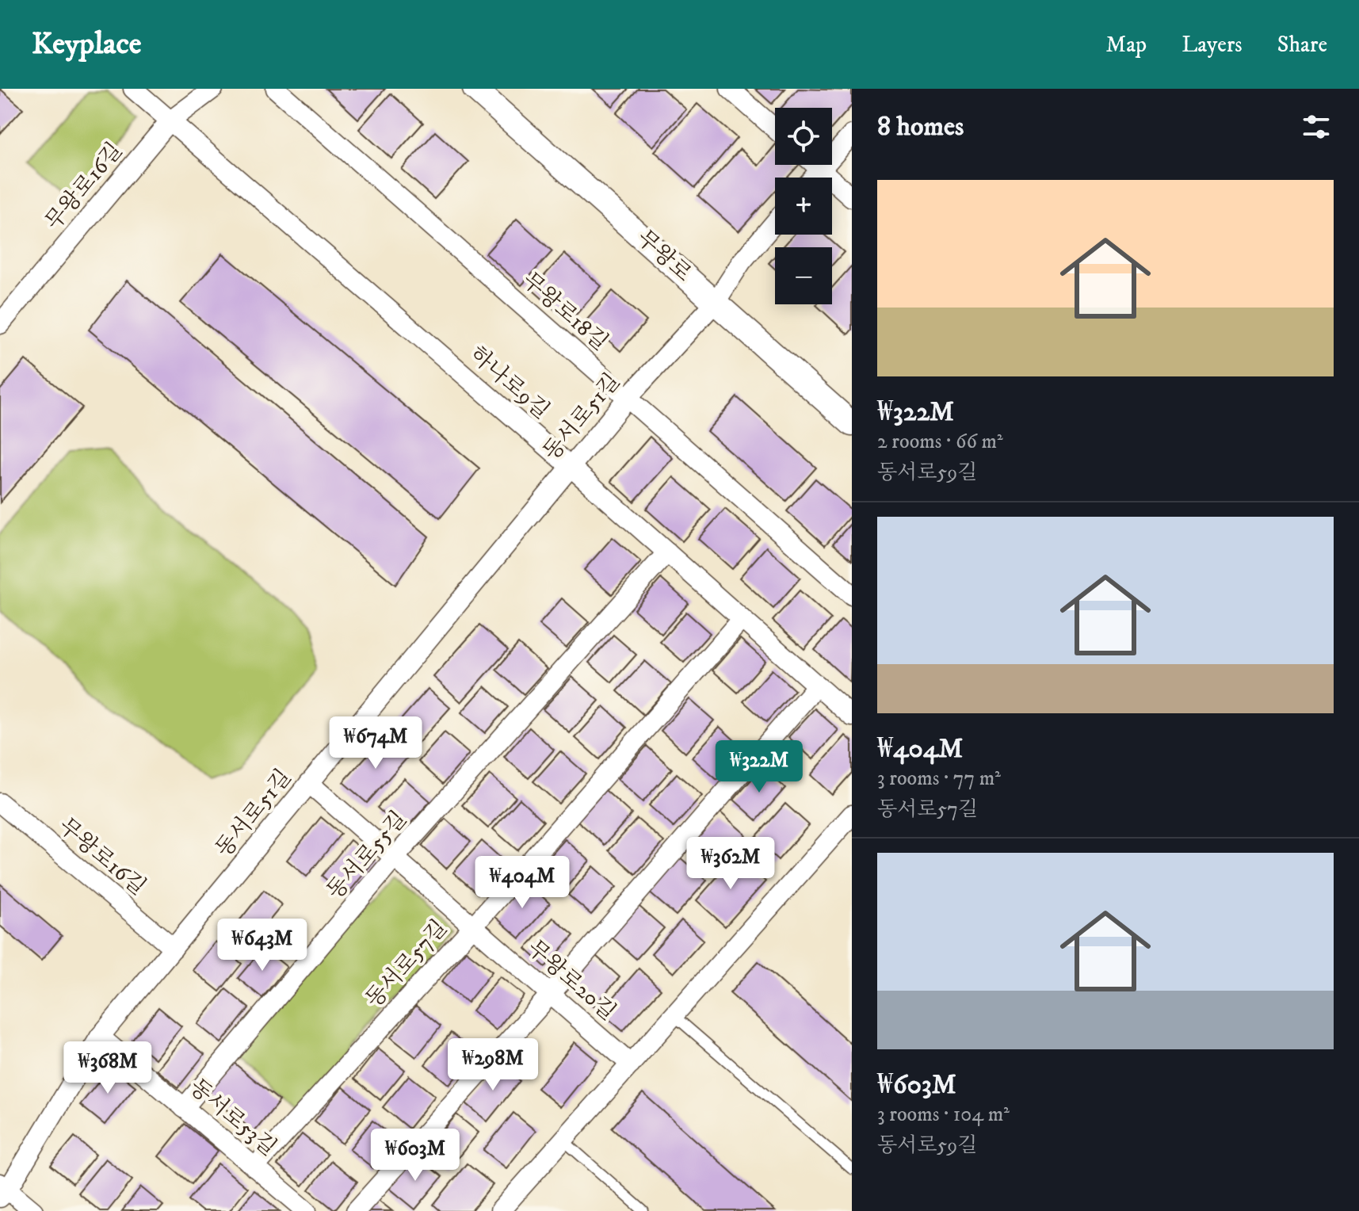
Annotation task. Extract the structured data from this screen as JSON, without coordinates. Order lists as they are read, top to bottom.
{
  "streets": {
    "street": [
      "무왕로16길",
      "무왕로",
      "무왕로18길",
      "하나로9길",
      "동서로51길",
      "동서로55길",
      "동서로57길",
      "무왕로20길",
      "동서로53길"
    ]
  },
  "crossings": [
    ["무왕로16길", "하나로9길"],
    ["무왕로16길", "동서로51길"],
    ["무왕로", "동서로51길"],
    ["무왕로18길", "동서로51길"],
    ["하나로9길", "동서로51길"],
    ["하나로9길", "동서로55길"],
    ["하나로9길", "동서로57길"],
    ["동서로51길", "무왕로20길"],
    ["동서로51길", "동서로53길"],
    ["동서로55길", "무왕로20길"],
    ["동서로55길", "동서로53길"],
    ["동서로57길", "무왕로20길"],
    ["동서로57길", "동서로53길"]
  ],
  "page": {
    "header": "Keyplace",
    "nav": ["Map", "Layers", "Share"],
    "heading": "8 homes",
    "map_buttons": ["+", "−"],
    "list": [
      {
        "name": "₩322M",
        "note": "2 rooms · 66 m² · 동서로59길"
      },
      {
        "name": "₩404M",
        "note": "3 rooms · 77 m² · 동서로57길"
      },
      {
        "name": "₩603M",
        "note": "3 rooms · 104 m² · 동서로59길"
      }
    ],
    "price": [
      "₩674M",
      "₩322M",
      "₩362M",
      "₩404M",
      "₩643M",
      "₩298M",
      "₩368M",
      "₩603M"
    ]
  }
}
